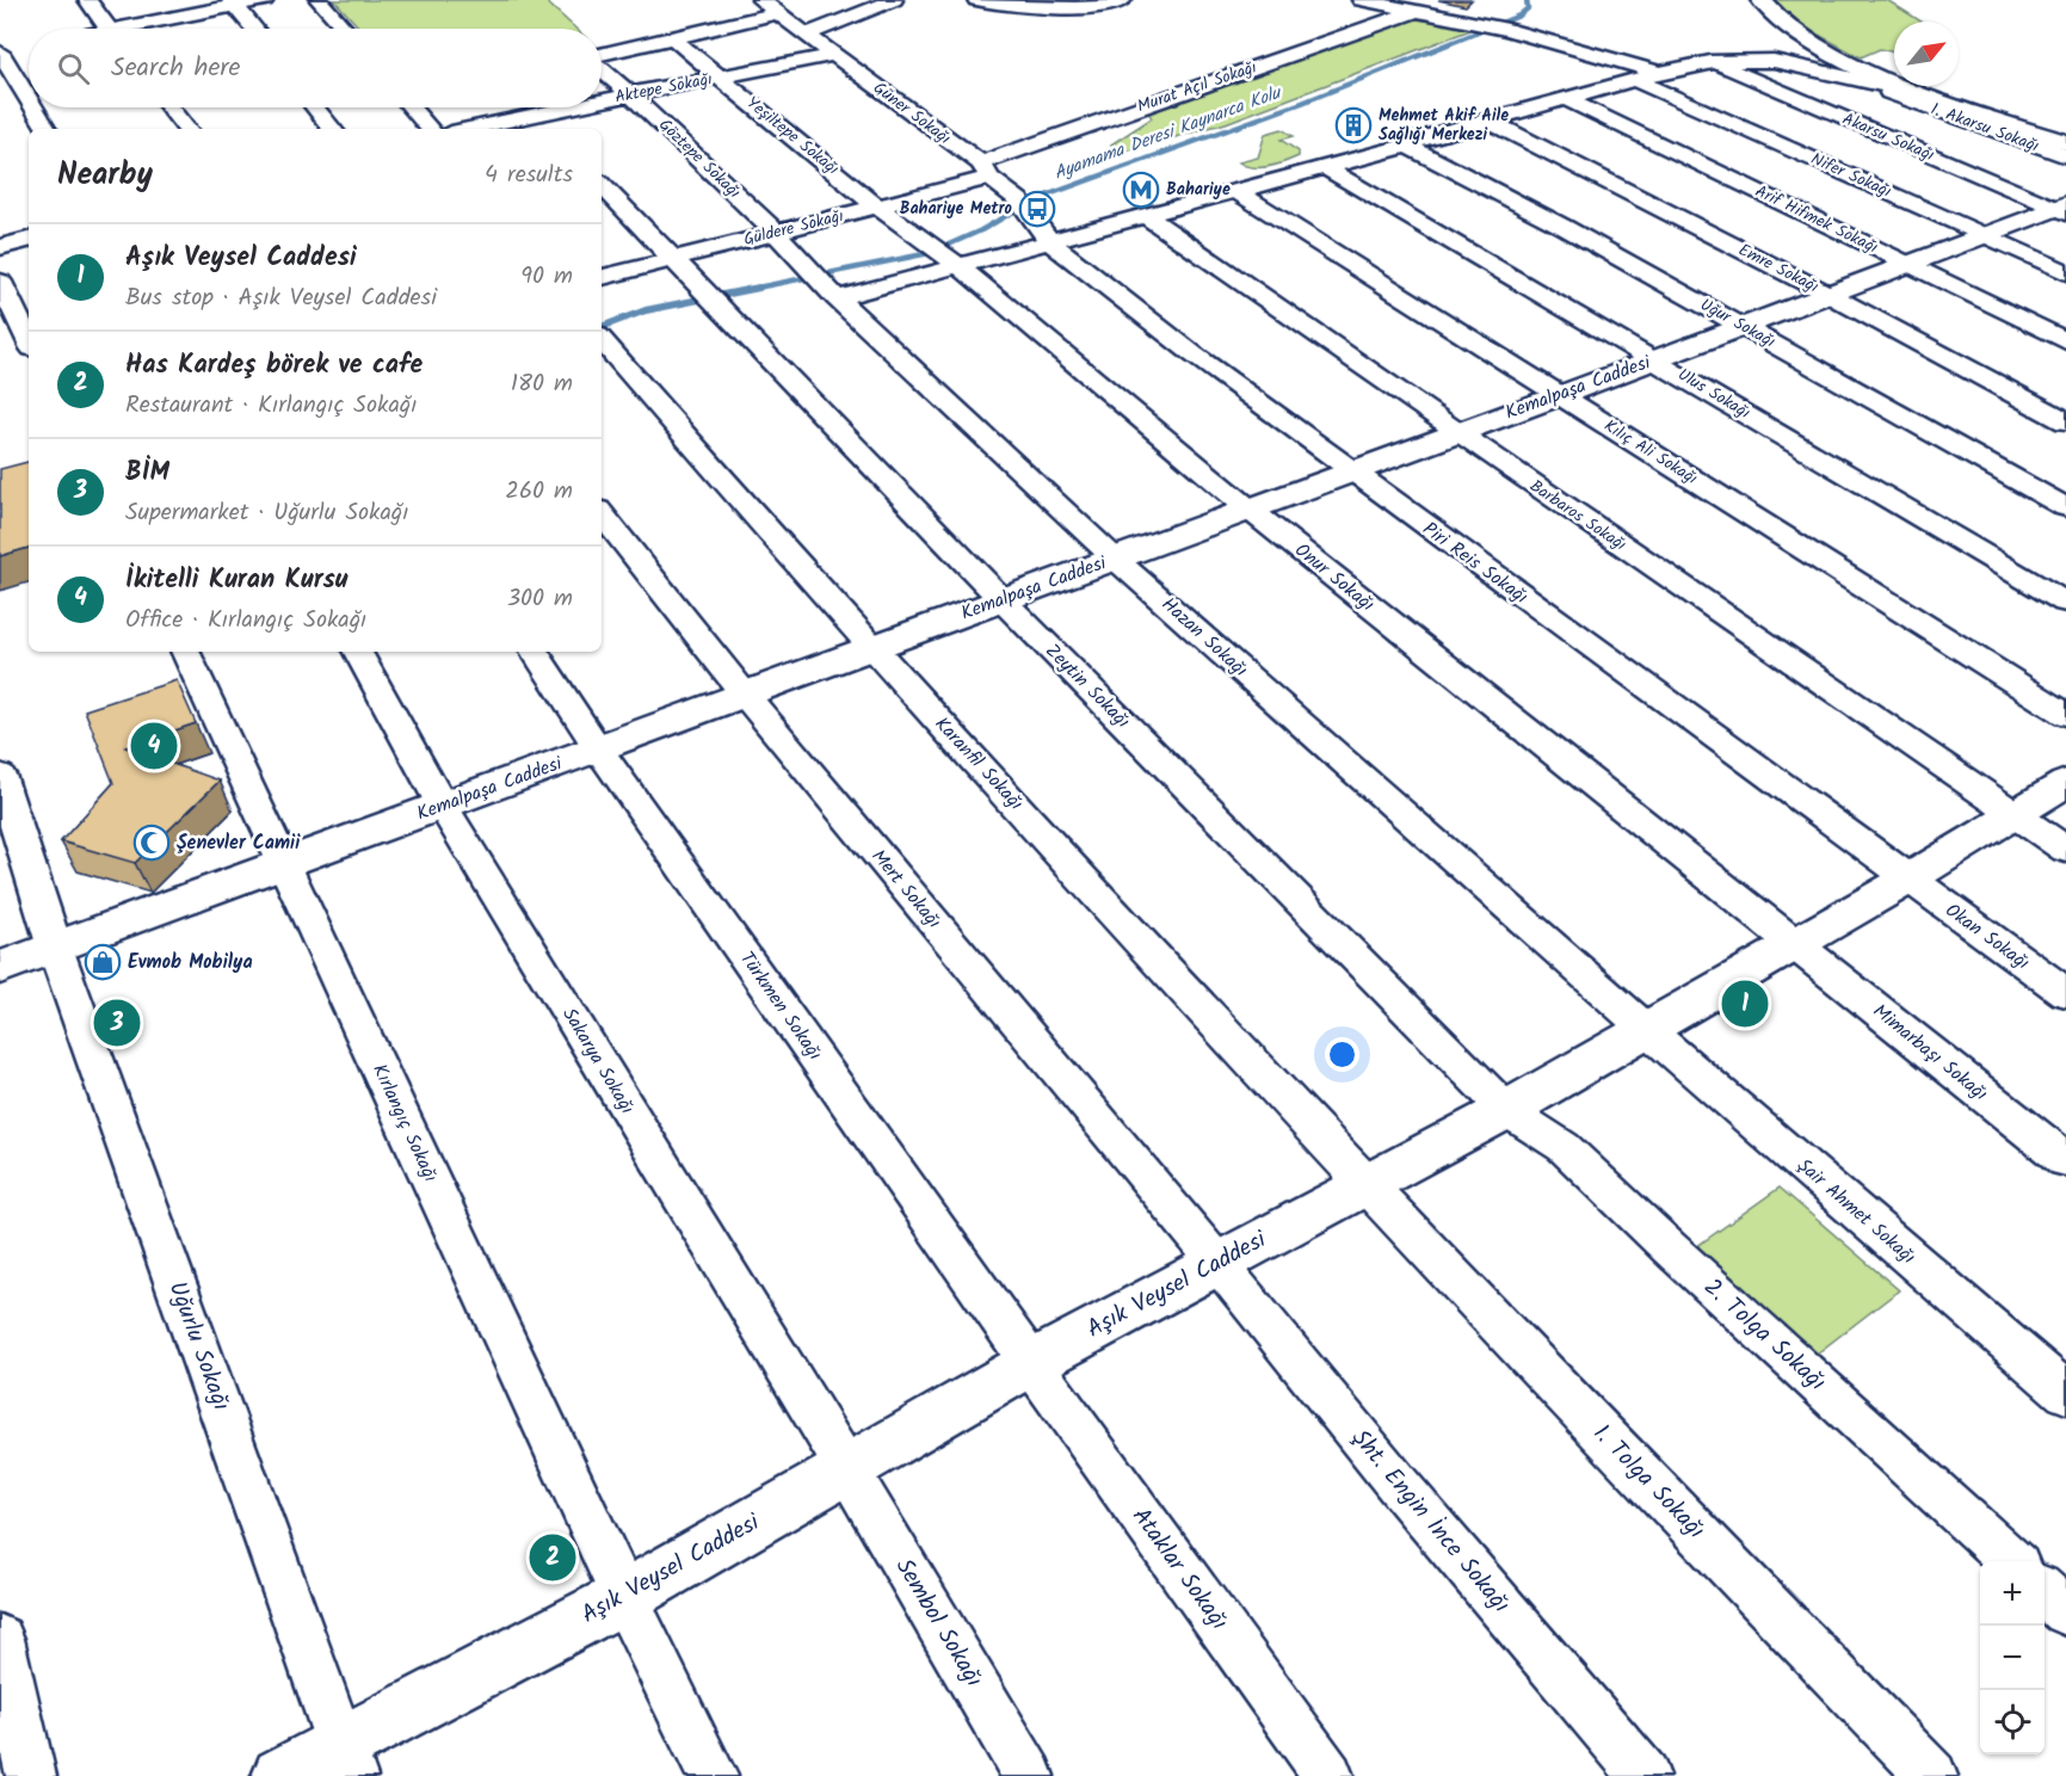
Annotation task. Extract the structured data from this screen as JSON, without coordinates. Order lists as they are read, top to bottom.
{
  "streets": {
    "main road": ["Kemalpaşa Caddesi", "Aşık Veysel Caddesi"],
    "street": [
      "Murat Açıl Sokağı",
      "Aktepe Sokağı",
      "Güner Sokağı",
      "1. Akarsu Sokağı",
      "Yeşiltepe Sokağı",
      "Akarsu Sokağı",
      "Göztepe Sokağı",
      "Nifer Sokağı",
      "Arif Hifmek Sokağı",
      "Güldere Sokağı",
      "Emre Sokağı",
      "Uğur Sokağı",
      "Ulus Sokağı",
      "Kılıç Ali Sokağı",
      "Barbaros Sokağı",
      "Piri Reis Sokağı",
      "Onur Sokağı",
      "Hazan Sokağı",
      "Zeytin Sokağı",
      "Karanfil Sokağı",
      "Mert Sokağı",
      "Okan Sokağı",
      "Türkmen Sokağı",
      "Mimarbaşı Sokağı",
      "Sakarya Sokağı",
      "Kırlangıç Sokağı",
      "Şair Ahmet Sokağı",
      "2. Tolga Sokağı",
      "Uğurlu Sokağı",
      "1. Tolga Sokağı",
      "Şht. Engin İnce Sokağı",
      "Ataklar Sokağı",
      "Sembol Sokağı"
    ]
  },
  "crossings": [
    ["Murat Açıl Sokağı", "Güner Sokağı"],
    ["Murat Açıl Sokağı", "Güldere Sokağı"],
    ["Aktepe Sokağı", "Güner Sokağı"],
    ["Aktepe Sokağı", "Yeşiltepe Sokağı"],
    ["Aktepe Sokağı", "Göztepe Sokağı"],
    ["Güner Sokağı", "Güldere Sokağı"],
    ["Güner Sokağı", "Piri Reis Sokağı"],
    ["Yeşiltepe Sokağı", "Güldere Sokağı"],
    ["Yeşiltepe Sokağı", "Onur Sokağı"],
    ["Akarsu Sokağı", "Kemalpaşa Caddesi"],
    ["Göztepe Sokağı", "Güldere Sokağı"],
    ["Göztepe Sokağı", "Hazan Sokağı"],
    ["Nifer Sokağı", "Kemalpaşa Caddesi"],
    ["Arif Hifmek Sokağı", "Kemalpaşa Caddesi"],
    ["Güldere Sokağı", "Onur Sokağı"],
    ["Güldere Sokağı", "Hazan Sokağı"],
    ["Güldere Sokağı", "Zeytin Sokağı"],
    ["Emre Sokağı", "Kemalpaşa Caddesi"],
    ["Uğur Sokağı", "Kemalpaşa Caddesi"],
    ["Kemalpaşa Caddesi", "Ulus Sokağı"],
    ["Kemalpaşa Caddesi", "Kılıç Ali Sokağı"],
    ["Kemalpaşa Caddesi", "Barbaros Sokağı"],
    ["Kemalpaşa Caddesi", "Piri Reis Sokağı"],
    ["Kemalpaşa Caddesi", "Onur Sokağı"],
    ["Kemalpaşa Caddesi", "Hazan Sokağı"],
    ["Kemalpaşa Caddesi", "Zeytin Sokağı"],
    ["Kemalpaşa Caddesi", "Karanfil Sokağı"],
    ["Kemalpaşa Caddesi", "Mert Sokağı"],
    ["Kemalpaşa Caddesi", "Türkmen Sokağı"],
    ["Kemalpaşa Caddesi", "Sakarya Sokağı"],
    ["Kemalpaşa Caddesi", "Kırlangıç Sokağı"],
    ["Kemalpaşa Caddesi", "Uğurlu Sokağı"],
    ["Barbaros Sokağı", "Aşık Veysel Caddesi"],
    ["Piri Reis Sokağı", "Okan Sokağı"],
    ["Piri Reis Sokağı", "Aşık Veysel Caddesi"],
    ["Onur Sokağı", "Mimarbaşı Sokağı"],
    ["Onur Sokağı", "Aşık Veysel Caddesi"],
    ["Hazan Sokağı", "Şair Ahmet Sokağı"],
    ["Hazan Sokağı", "Aşık Veysel Caddesi"],
    ["Zeytin Sokağı", "Aşık Veysel Caddesi"],
    ["Zeytin Sokağı", "2. Tolga Sokağı"],
    ["Karanfil Sokağı", "Aşık Veysel Caddesi"],
    ["Karanfil Sokağı", "1. Tolga Sokağı"],
    ["Mert Sokağı", "Aşık Veysel Caddesi"],
    ["Mert Sokağı", "Şht. Engin İnce Sokağı"],
    ["Okan Sokağı", "Aşık Veysel Caddesi"],
    ["Türkmen Sokağı", "Aşık Veysel Caddesi"],
    ["Türkmen Sokağı", "Ataklar Sokağı"],
    ["Mimarbaşı Sokağı", "Aşık Veysel Caddesi"],
    ["Sakarya Sokağı", "Aşık Veysel Caddesi"],
    ["Sakarya Sokağı", "Sembol Sokağı"],
    ["Kırlangıç Sokağı", "Aşık Veysel Caddesi"],
    ["Şair Ahmet Sokağı", "Aşık Veysel Caddesi"],
    ["Aşık Veysel Caddesi", "2. Tolga Sokağı"],
    ["Aşık Veysel Caddesi", "Uğurlu Sokağı"],
    ["Aşık Veysel Caddesi", "1. Tolga Sokağı"],
    ["Aşık Veysel Caddesi", "Şht. Engin İnce Sokağı"],
    ["Aşık Veysel Caddesi", "Ataklar Sokağı"],
    ["Aşık Veysel Caddesi", "Sembol Sokağı"]
  ],
  "water": ["Ayamama Deresi Kaynarca Kolu"],
  "places": {
    "building": ["Mehmet Akif Aile Sağlığı Merkezi"],
    "metro station": ["Bahariye"],
    "bus stop": ["Bahariye Metro"],
    "mosque": ["Şenevler Camii"],
    "shop": ["Evmob Mobilya"]
  },
  "north": "top right",
  "page": {
    "search": "Search here",
    "heading": ["Nearby", "4 results"],
    "list": [
      {
        "mark": "1",
        "name": "Aşık Veysel Caddesi",
        "note": "Bus stop · Aşık Veysel Caddesi",
        "value": "90 m"
      },
      {
        "mark": "2",
        "name": "Has Kardeş börek ve cafe",
        "note": "Restaurant · Kırlangıç Sokağı",
        "value": "180 m"
      },
      {
        "mark": "3",
        "name": "BİM",
        "note": "Supermarket · Uğurlu Sokağı",
        "value": "260 m"
      },
      {
        "mark": "4",
        "name": "İkitelli Kuran Kursu",
        "note": "Office · Kırlangıç Sokağı",
        "value": "300 m"
      }
    ],
    "pins": [
      "4",
      "1",
      "3",
      "2"
    ],
    "map_buttons": ["+", "−"]
  }
}
